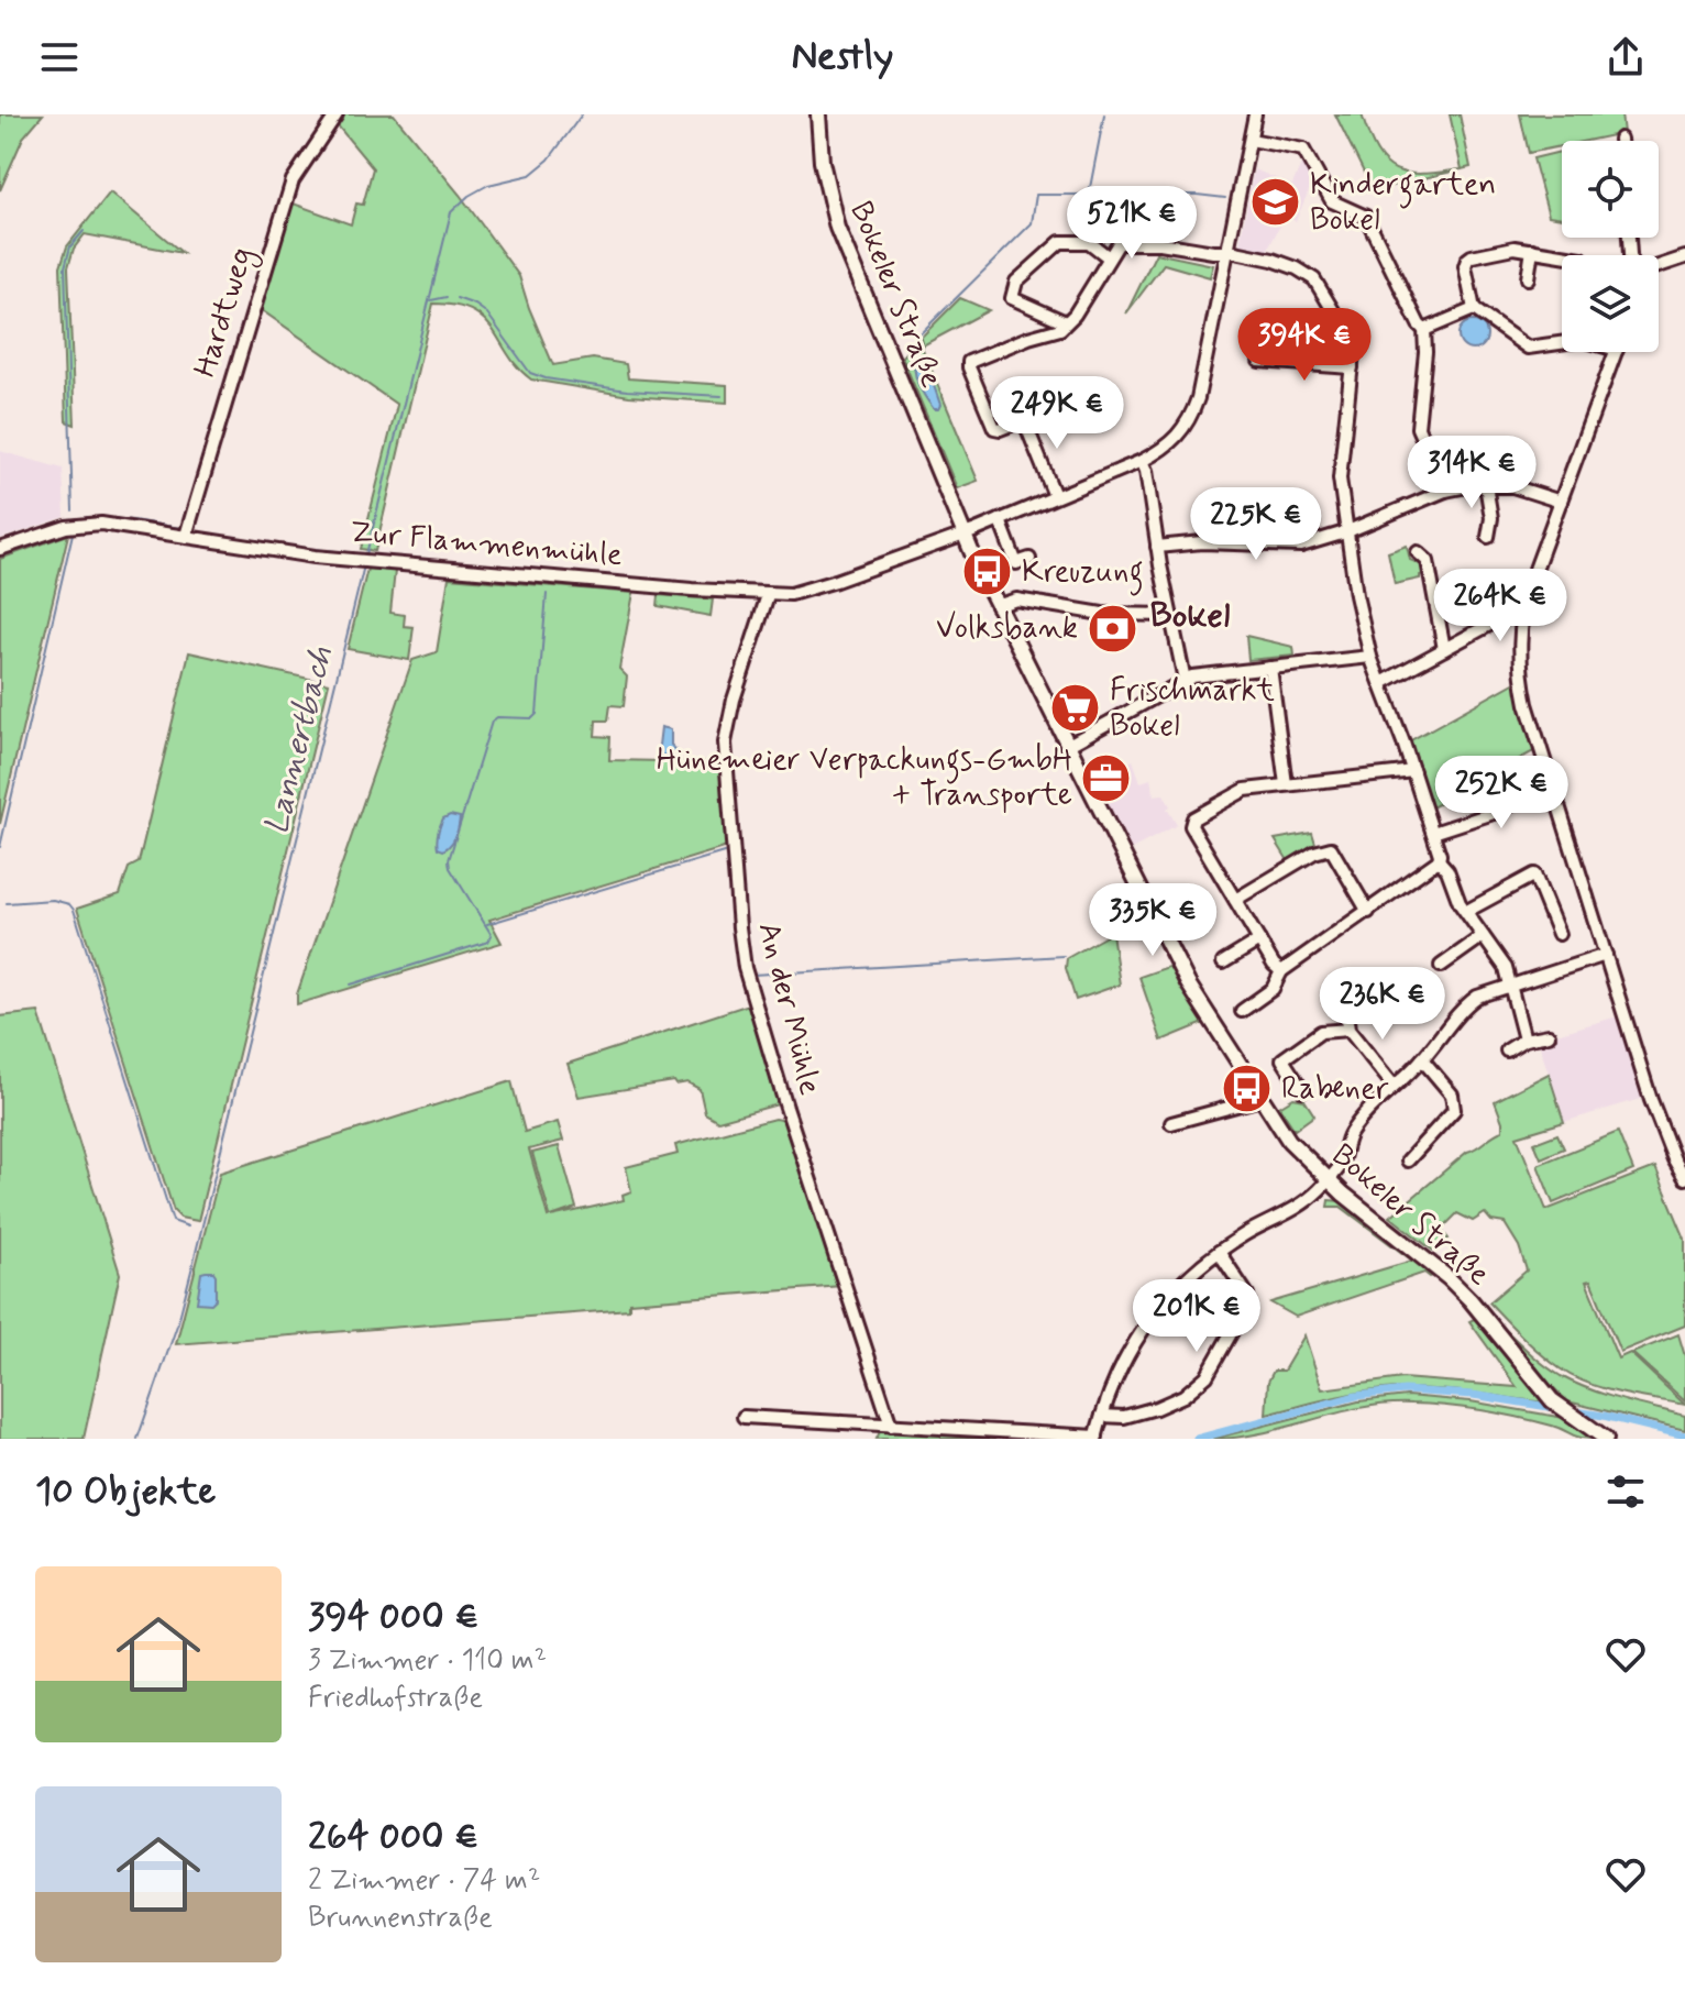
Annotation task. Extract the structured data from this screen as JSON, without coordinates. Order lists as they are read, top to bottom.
{
  "streets": {
    "main road": ["Bokeler Straße"],
    "street": ["Hardtweg", "Zur Flammenmühle", "An der Mühle"]
  },
  "crossings": [
    ["Bokeler Straße", "Zur Flammenmühle"],
    ["Hardtweg", "Zur Flammenmühle"],
    ["Zur Flammenmühle", "An der Mühle"]
  ],
  "districts": ["Bokel"],
  "water": ["Lannertbach"],
  "places": {
    "school or university": ["Kindergarten Bokel"],
    "bus stop": ["Kreuzung", "Rabener"],
    "bank": ["Volksbank"],
    "supermarket": ["Frischmarkt Bokel"],
    "office": ["Hünemeier Verpackungs-GmbH + Transporte"]
  },
  "page": {
    "header": "Nestly",
    "price": [
      "521K €",
      "394K €",
      "249K €",
      "314K €",
      "225K €",
      "264K €",
      "252K €",
      "335K €",
      "236K €",
      "201K €"
    ],
    "heading": "10 Objekte",
    "list": [
      {
        "name": "394 000 €",
        "note": "3 Zimmer · 110 m² · Friedhofstraße"
      },
      {
        "name": "264 000 €",
        "note": "2 Zimmer · 74 m² · Brunnenstraße"
      }
    ]
  }
}
